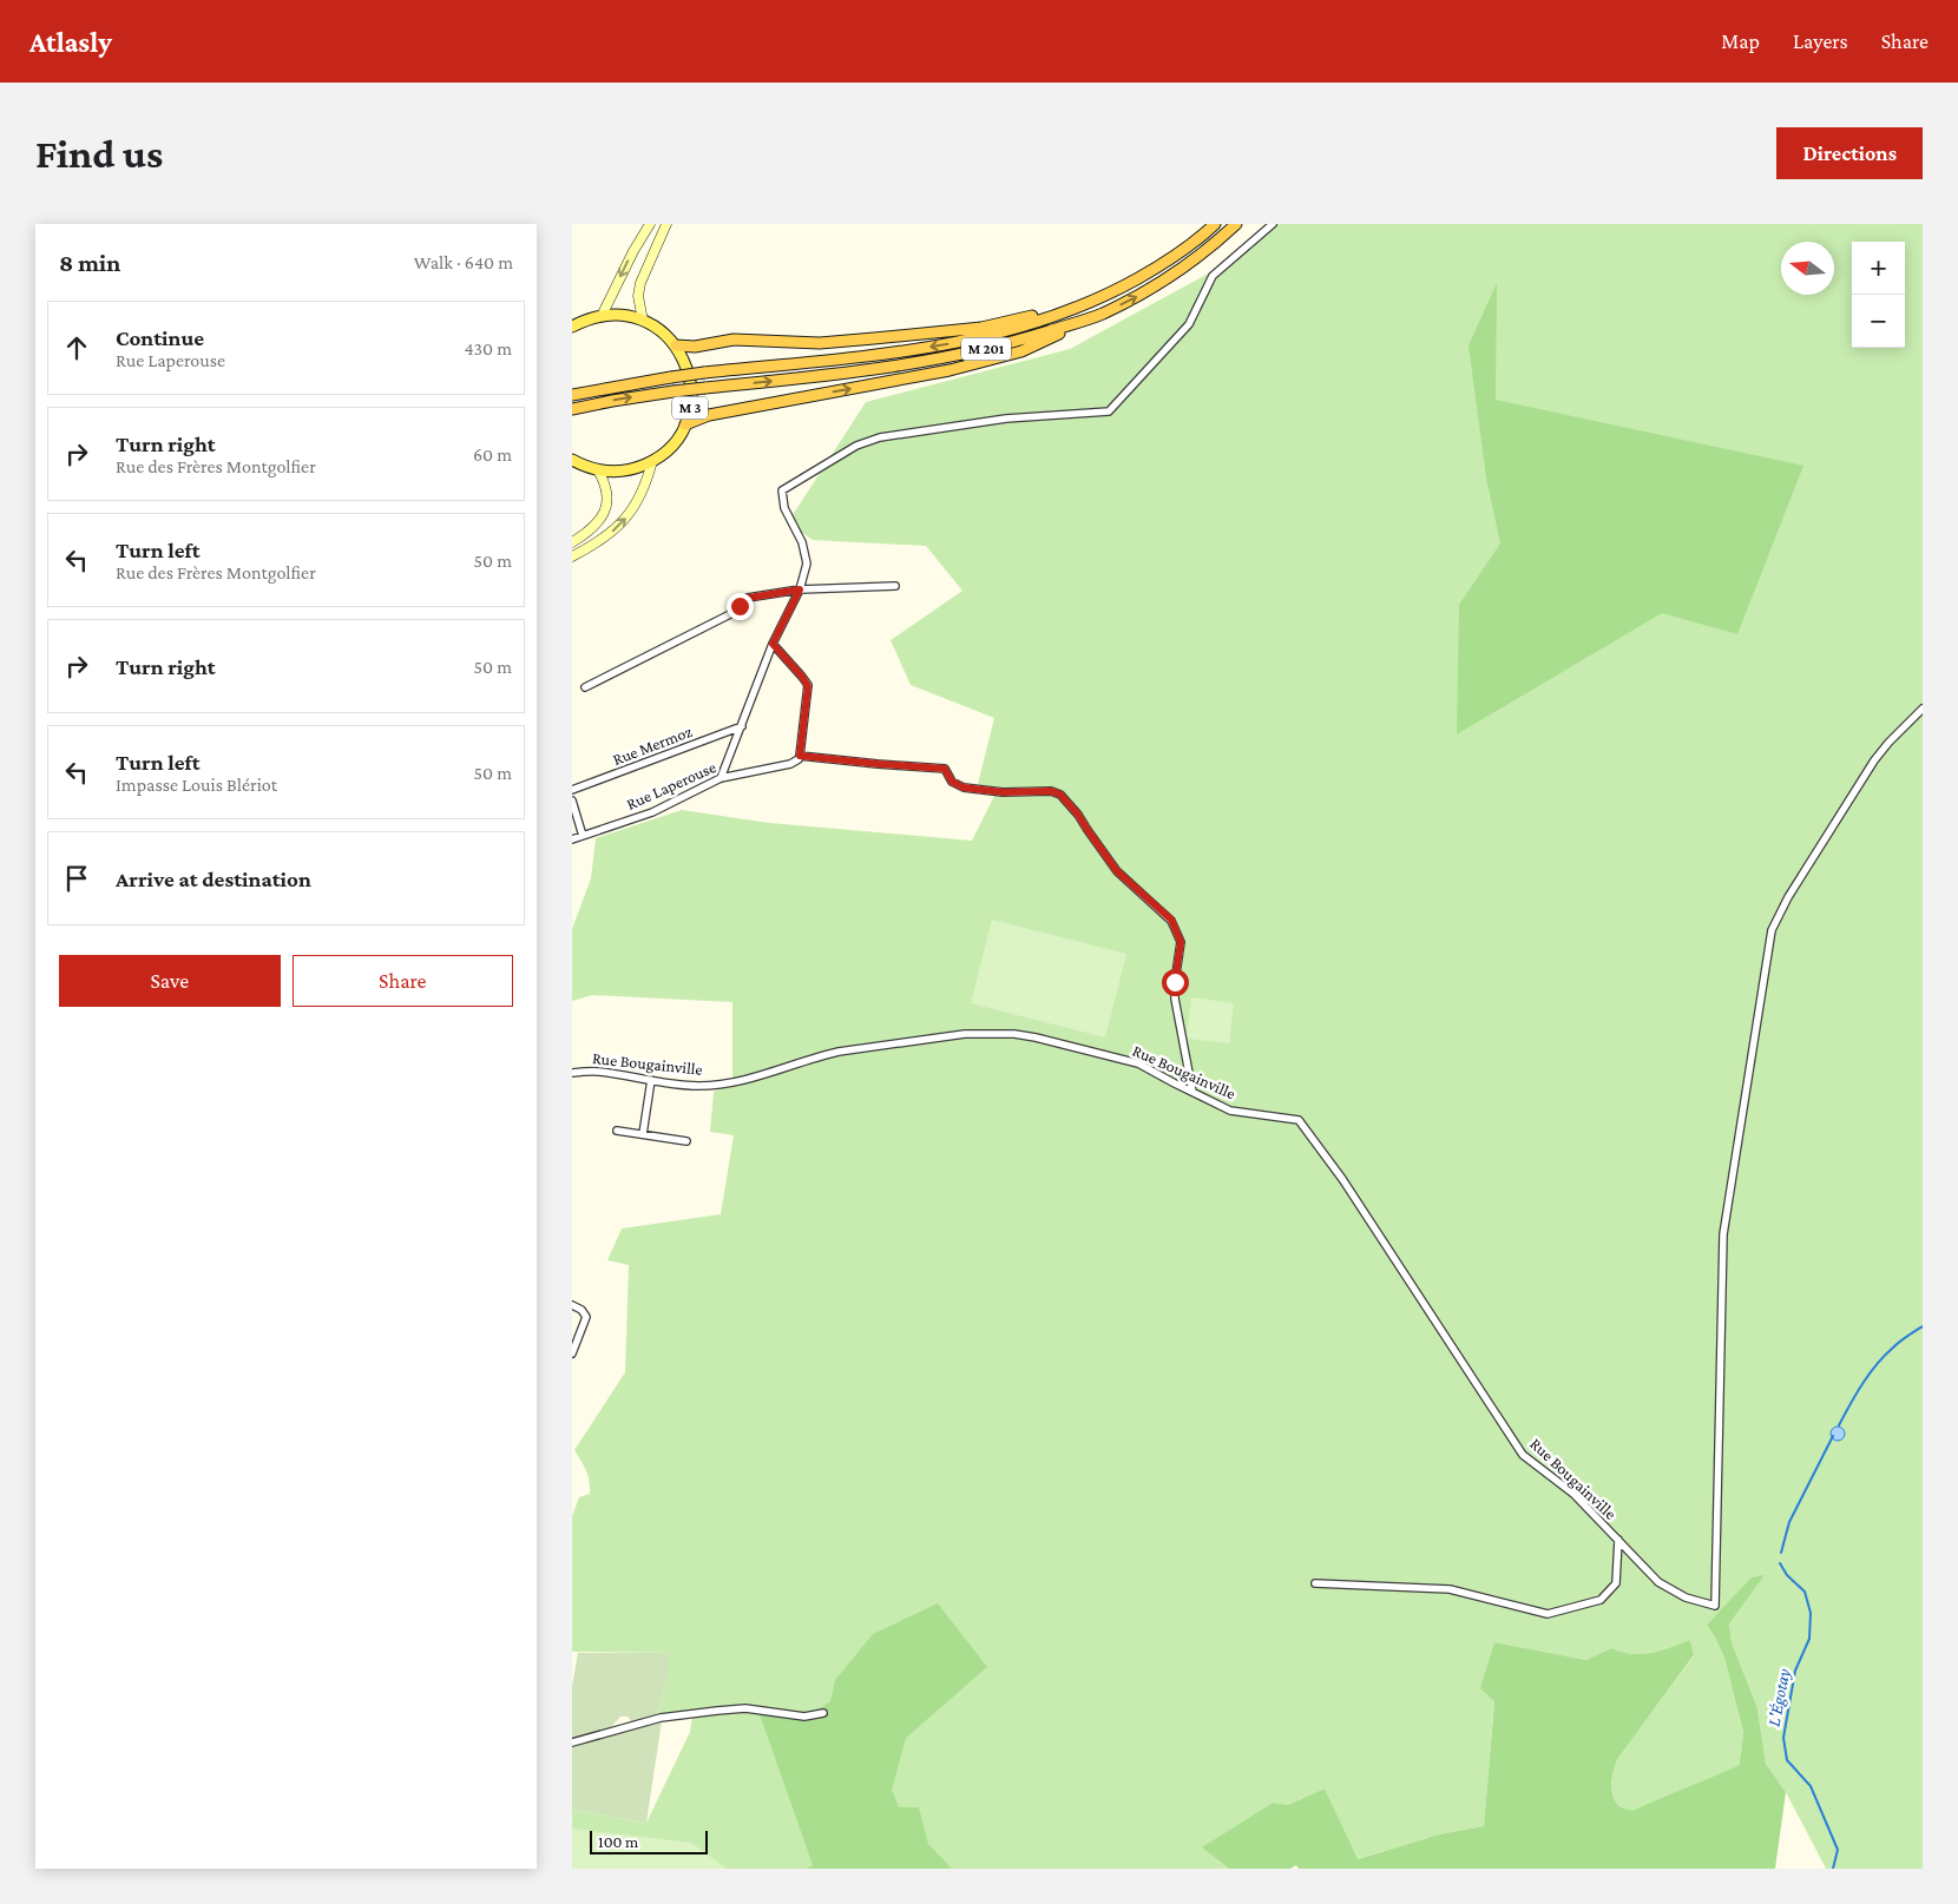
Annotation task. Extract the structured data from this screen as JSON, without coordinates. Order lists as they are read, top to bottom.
{
  "streets": {
    "highway": ["M 201"],
    "main road": ["M 3"],
    "street": ["Rue Mermoz", "Rue Laperouse", "Rue Bougainville"]
  },
  "water": ["L'Égotay"],
  "scale_bar": "100 m",
  "north": "left",
  "page": {
    "header": "Atlasly",
    "nav": ["Map", "Layers", "Share"],
    "buttons": [
      "Directions",
      ["Save", "Share"]
    ],
    "title": "Find us",
    "heading": ["8 min", "Walk · 640 m"],
    "map_buttons": ["+", "−"],
    "list": [
      ["Continue", "Rue Laperouse", "430 m"],
      ["Turn right", "Rue des Frères Montgolfier", "60 m"],
      ["Turn left", "Rue des Frères Montgolfier", "50 m"],
      ["Turn right", "50 m"],
      ["Turn left", "Impasse Louis Blériot", "50 m"],
      "Arrive at destination"
    ],
    "scale": "100 m"
  }
}
